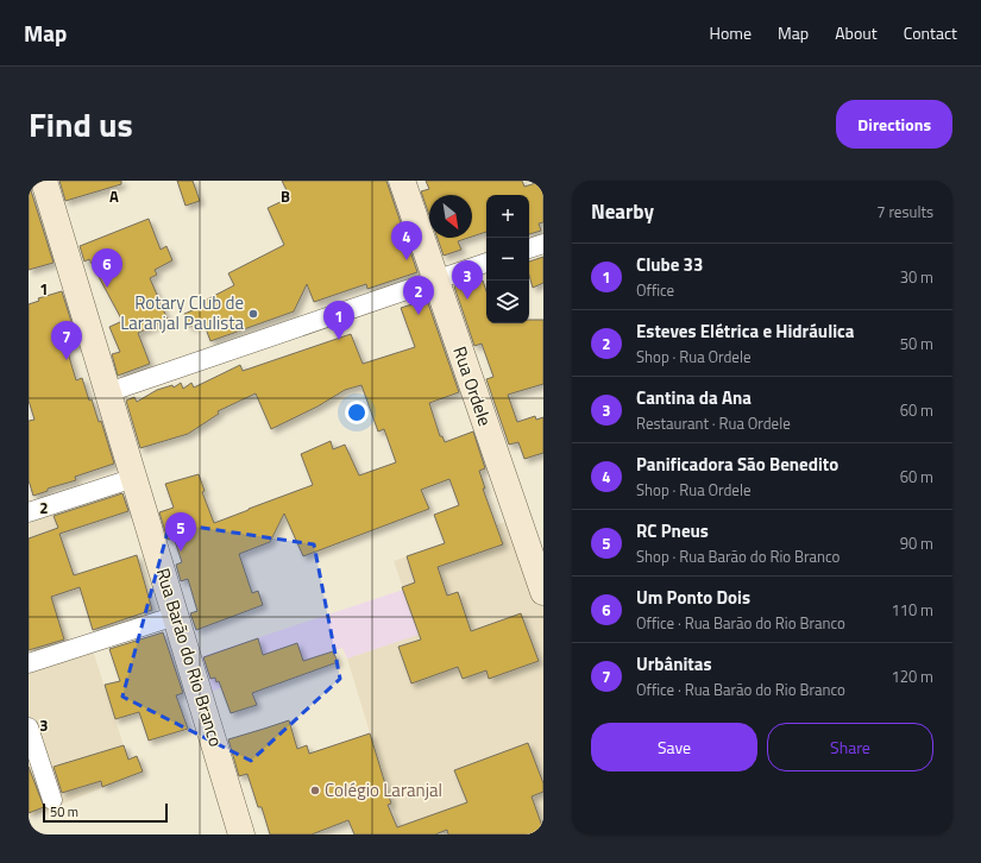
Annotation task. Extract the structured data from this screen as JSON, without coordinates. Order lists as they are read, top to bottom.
{
  "streets": {
    "main road": ["Rua Ordele", "Rua Barão do Rio Branco"]
  },
  "places": ["Rotary Club de Laranjal Paulista", "Colégio Laranjal"],
  "scale_bar": "50 m",
  "north": "bottom right",
  "page": {
    "header": "Map",
    "nav": [
      "Home",
      "Map",
      "About",
      "Contact"
    ],
    "title": "Find us",
    "buttons": [
      "Directions",
      ["Save", "Share"]
    ],
    "heading": ["Nearby", "7 results"],
    "map_buttons": ["+", "−"],
    "pins": [
      "4",
      "6",
      "3",
      "2",
      "1",
      "7",
      "5"
    ],
    "list": [
      {
        "mark": "1",
        "name": "Clube 33",
        "note": "Office",
        "value": "30 m"
      },
      {
        "mark": "2",
        "name": "Esteves Elétrica e Hidráulica",
        "note": "Shop · Rua Ordele",
        "value": "50 m"
      },
      {
        "mark": "3",
        "name": "Cantina da Ana",
        "note": "Restaurant · Rua Ordele",
        "value": "60 m"
      },
      {
        "mark": "4",
        "name": "Panificadora São Benedito",
        "note": "Shop · Rua Ordele",
        "value": "60 m"
      },
      {
        "mark": "5",
        "name": "RC Pneus",
        "note": "Shop · Rua Barão do Rio Branco",
        "value": "90 m"
      },
      {
        "mark": "6",
        "name": "Um Ponto Dois",
        "note": "Office · Rua Barão do Rio Branco",
        "value": "110 m"
      },
      {
        "mark": "7",
        "name": "Urbânitas",
        "note": "Office · Rua Barão do Rio Branco",
        "value": "120 m"
      }
    ],
    "scale": "50 m"
  },
  "grid": {
    "columns": ["A", "B"],
    "rows": ["1", "2", "3"]
  }
}
